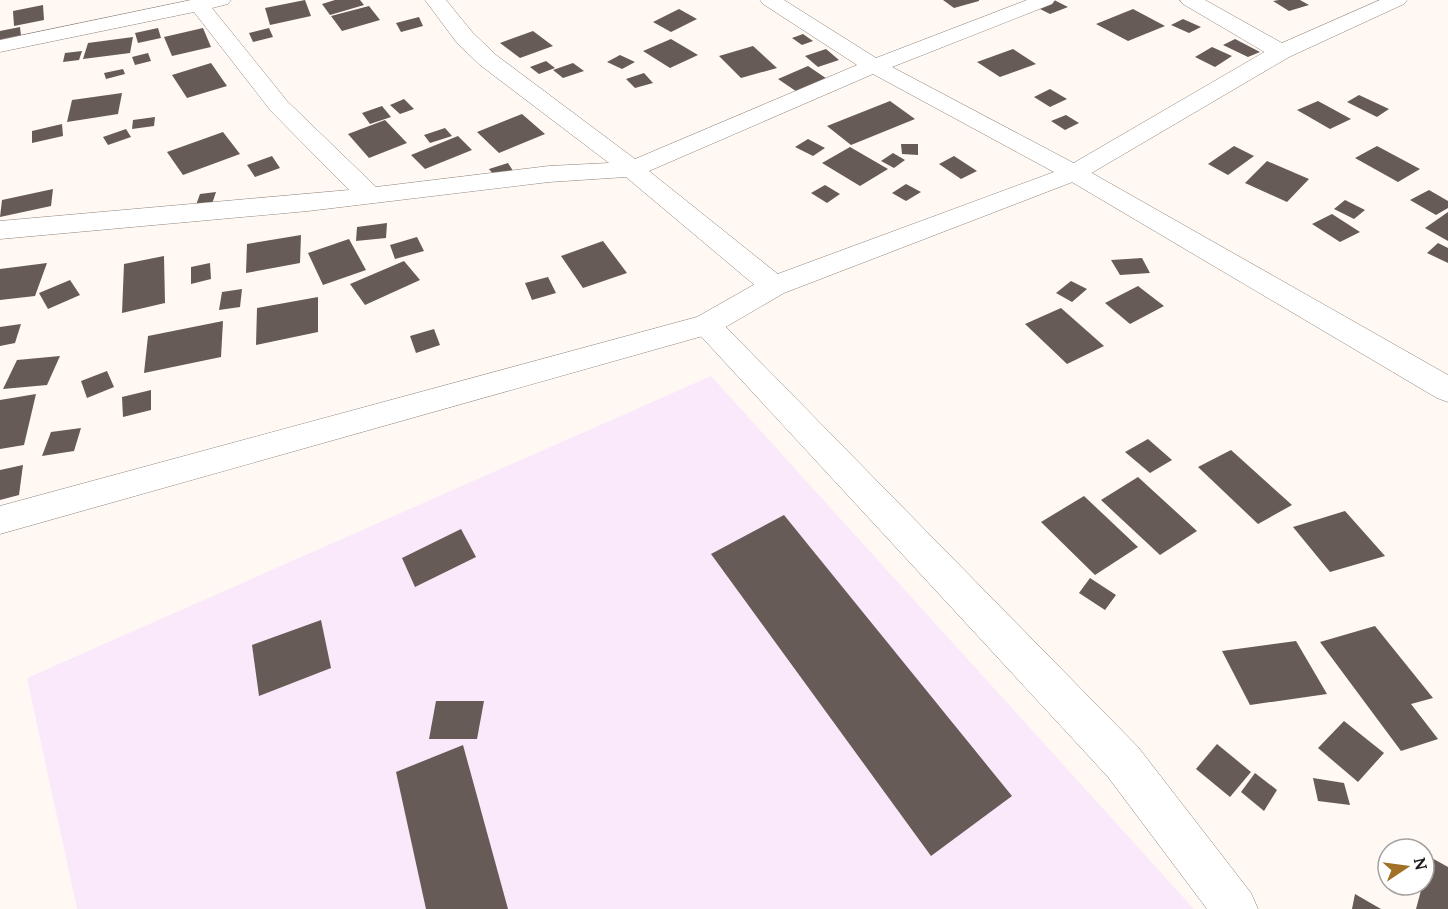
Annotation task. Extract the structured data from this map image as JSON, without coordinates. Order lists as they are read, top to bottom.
{
  "north": "right"
}
